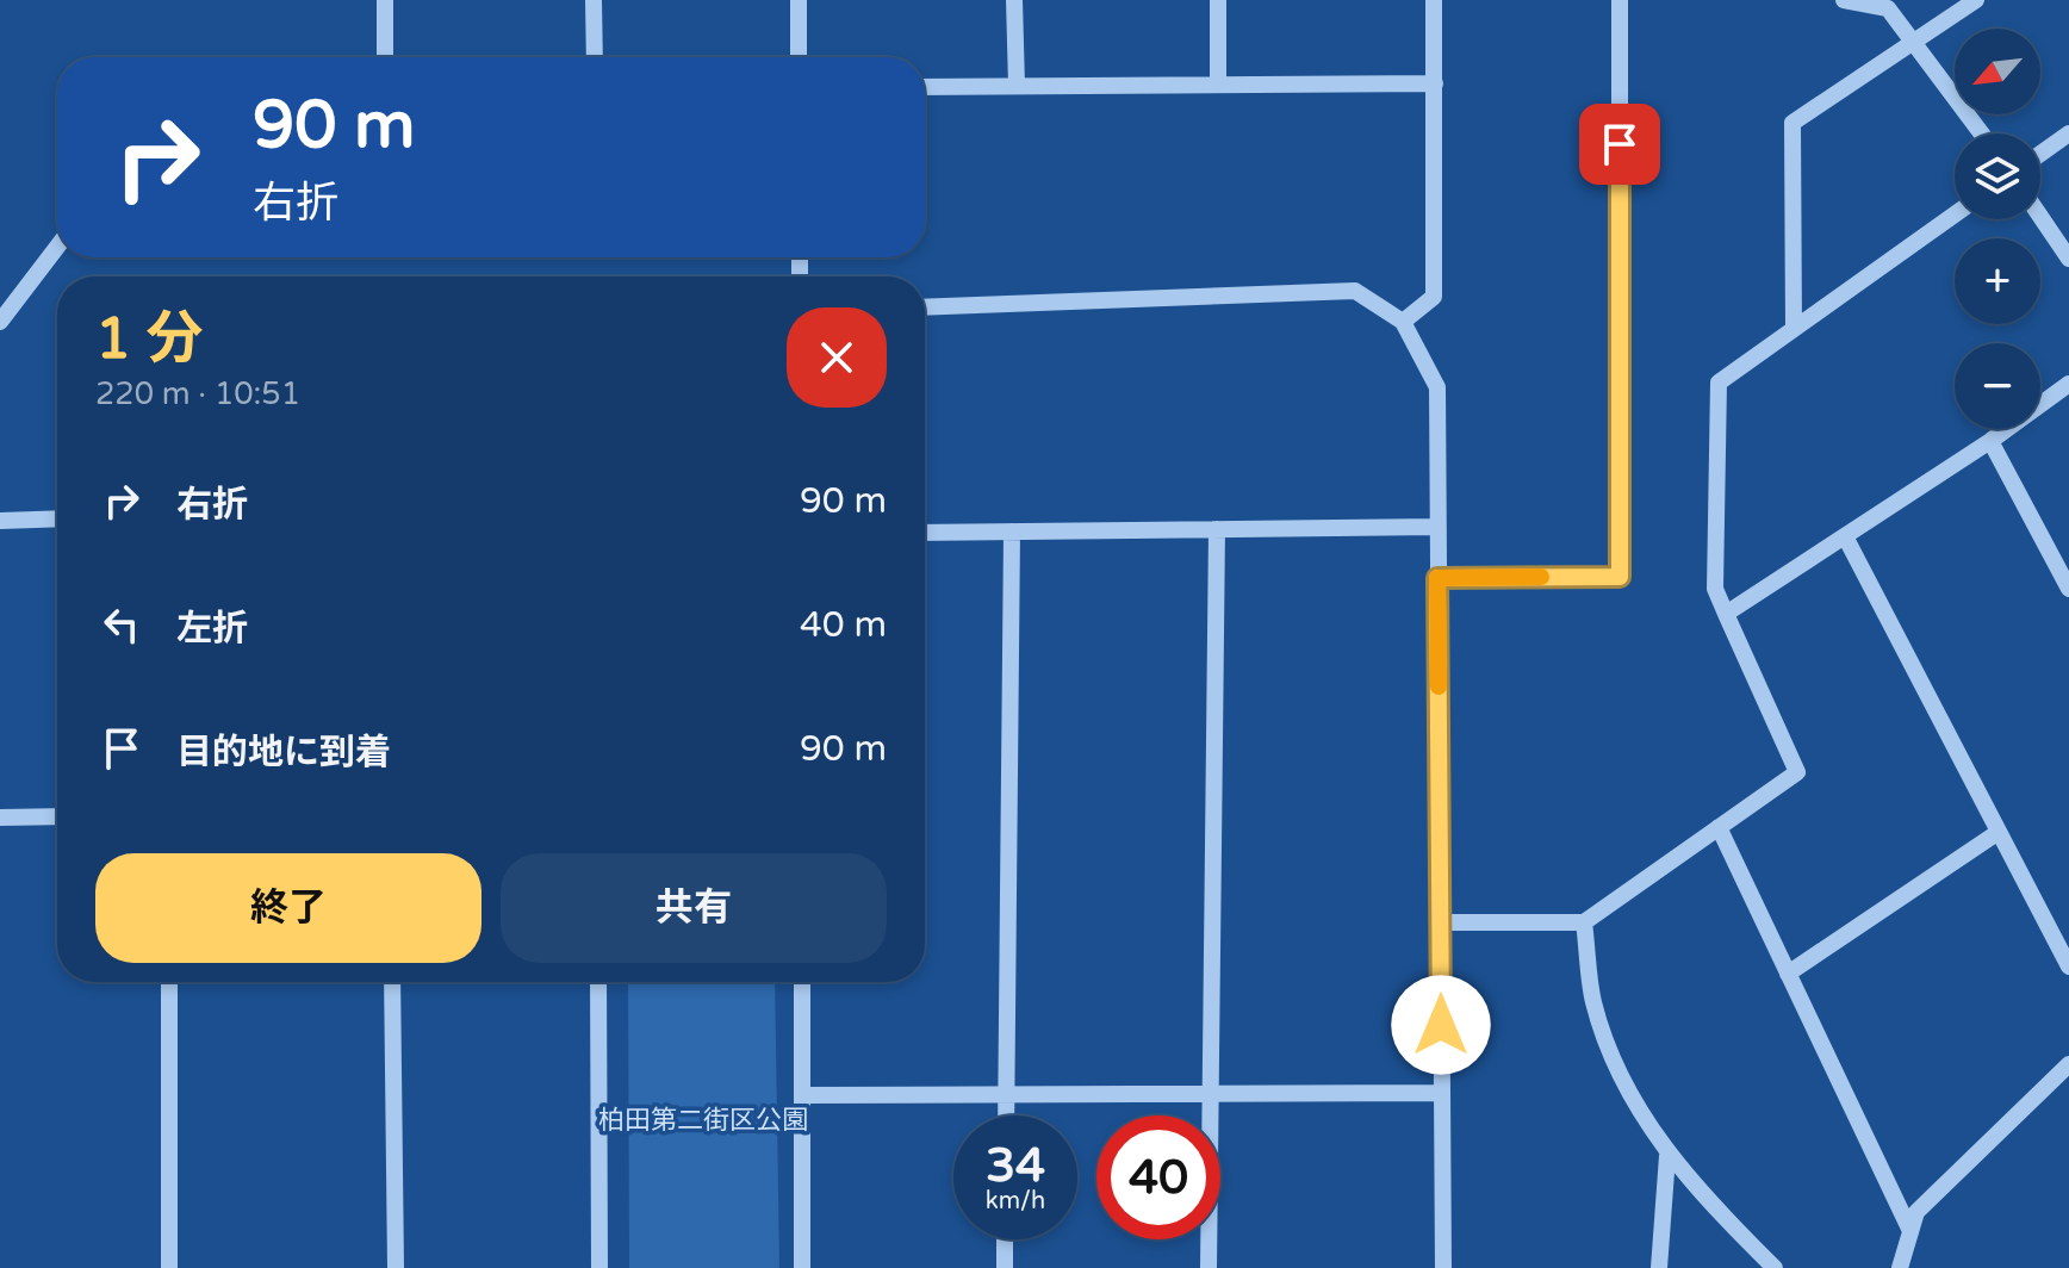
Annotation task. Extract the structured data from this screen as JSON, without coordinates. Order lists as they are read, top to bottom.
{
  "parks": ["柏田第二街区公園"],
  "north": "bottom left",
  "page": {
    "map_buttons": ["+", "−"],
    "turn": ["90 m", "右折"],
    "heading": ["1 分", "220 m · 10:51"],
    "list": [
      {
        "name": "右折",
        "value": "90 m"
      },
      {
        "name": "左折",
        "value": "40 m"
      },
      {
        "name": "目的地に到着",
        "value": "90 m"
      }
    ],
    "buttons": ["終了", "共有"],
    "speed": "34 km/h",
    "limit": "40"
  }
}
